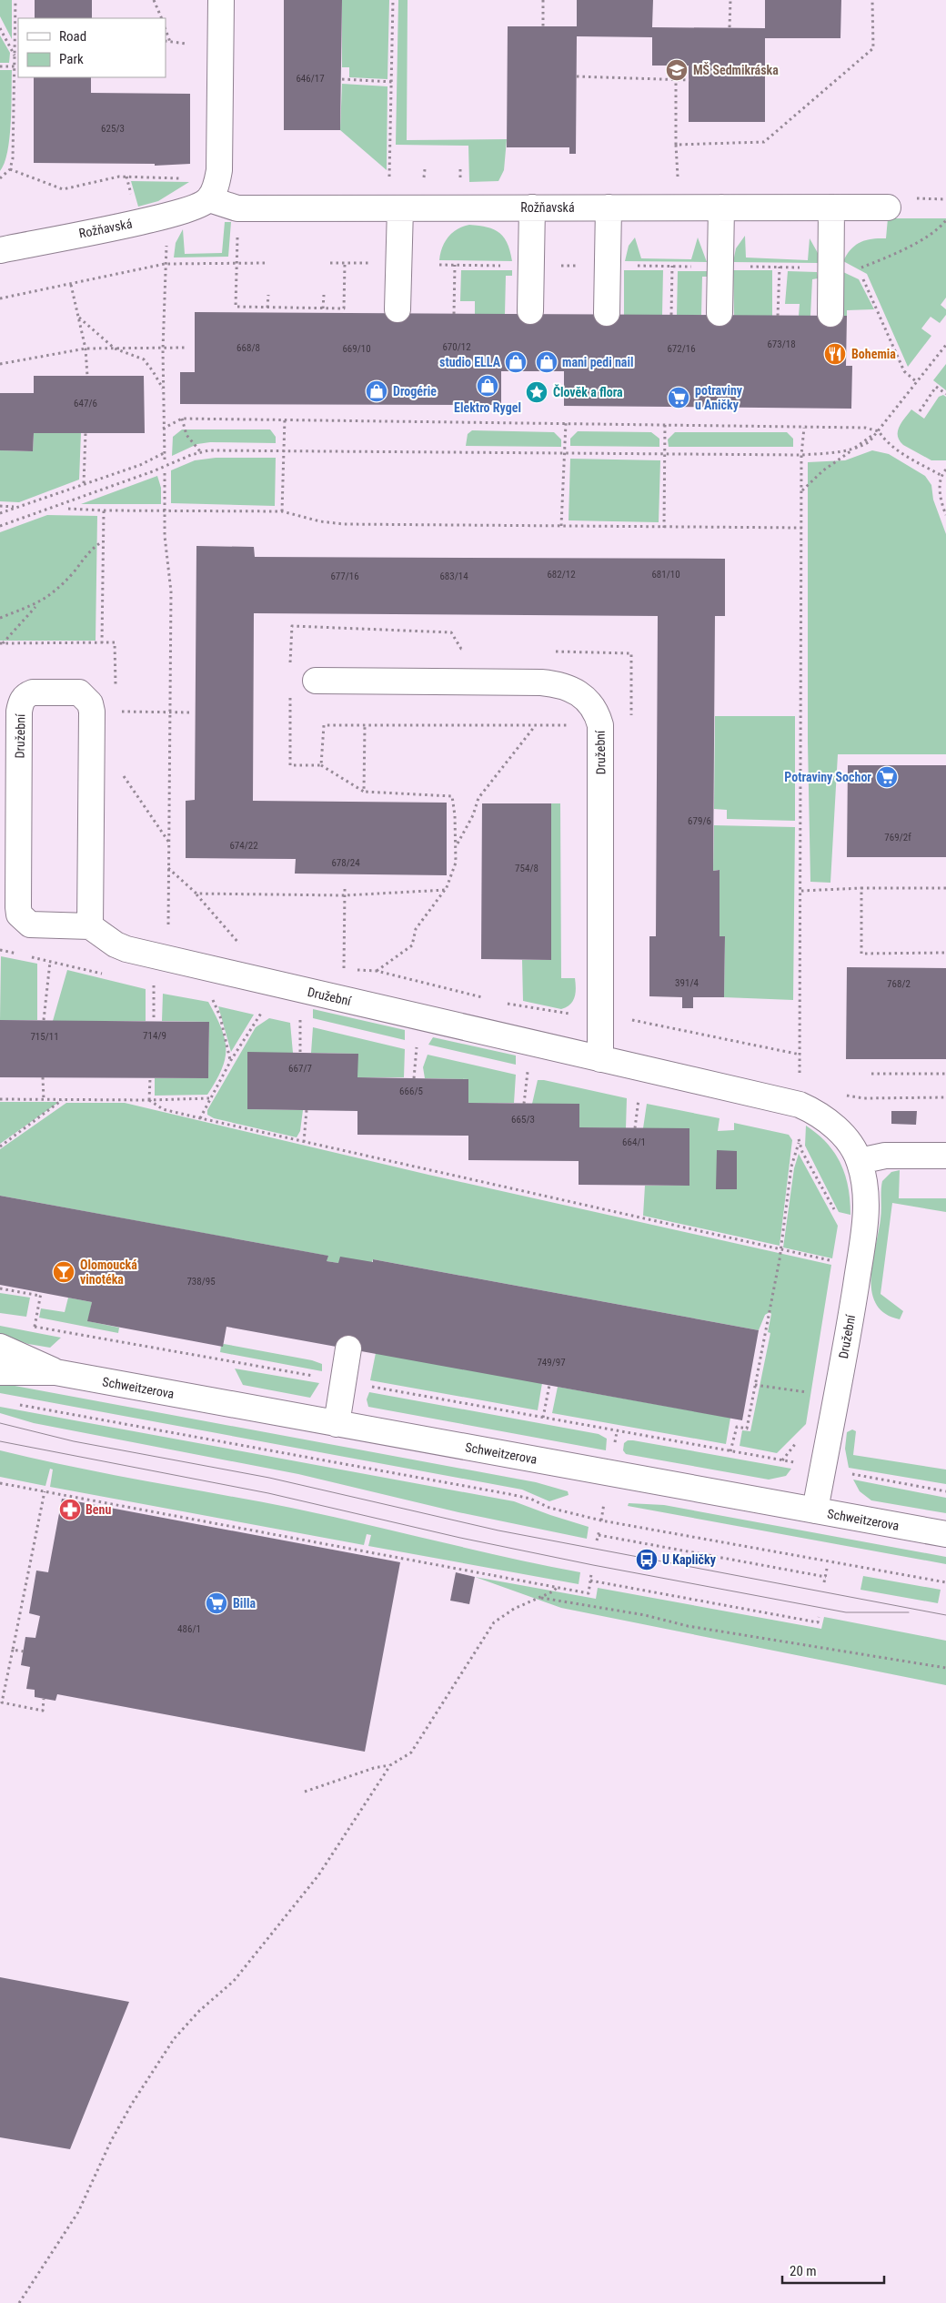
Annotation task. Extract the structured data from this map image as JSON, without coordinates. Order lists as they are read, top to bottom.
{
  "streets": {
    "street": ["Rožňavská", "Družební", "Schweitzerova"]
  },
  "crossings": [
    ["Družební", "Schweitzerova"]
  ],
  "places": {
    "school or university": ["MŠ Sedmikráska"],
    "restaurant": ["Bohemia"],
    "shop": [
      "studio ELLA",
      "mani pedi nail",
      "Elektro Rygel",
      "Drogérie"
    ],
    "place": ["Člověk a flora"],
    "supermarket": ["potraviny u Aničky", "Potraviny Sochor", "Billa"],
    "bar": ["Olomoucká vinotéka"],
    "pharmacy": ["Benu"],
    "bus stop": ["U Kapličky"]
  },
  "house_numbers": [
    "646/17",
    "625/3",
    "673/18",
    "670/12",
    "668/8",
    "669/10",
    "672/16",
    "647/6",
    "682/12",
    "681/10",
    "677/16",
    "683/14",
    "679/6",
    "769/2f",
    "674/22",
    "678/24",
    "754/8",
    "391/4",
    "768/2",
    "714/9",
    "715/11",
    "667/7",
    "666/5",
    "665/3",
    "664/1",
    "738/95",
    "749/97",
    "486/1"
  ],
  "legend": ["Road", "Park"],
  "scale_bar": "20 m"
}
